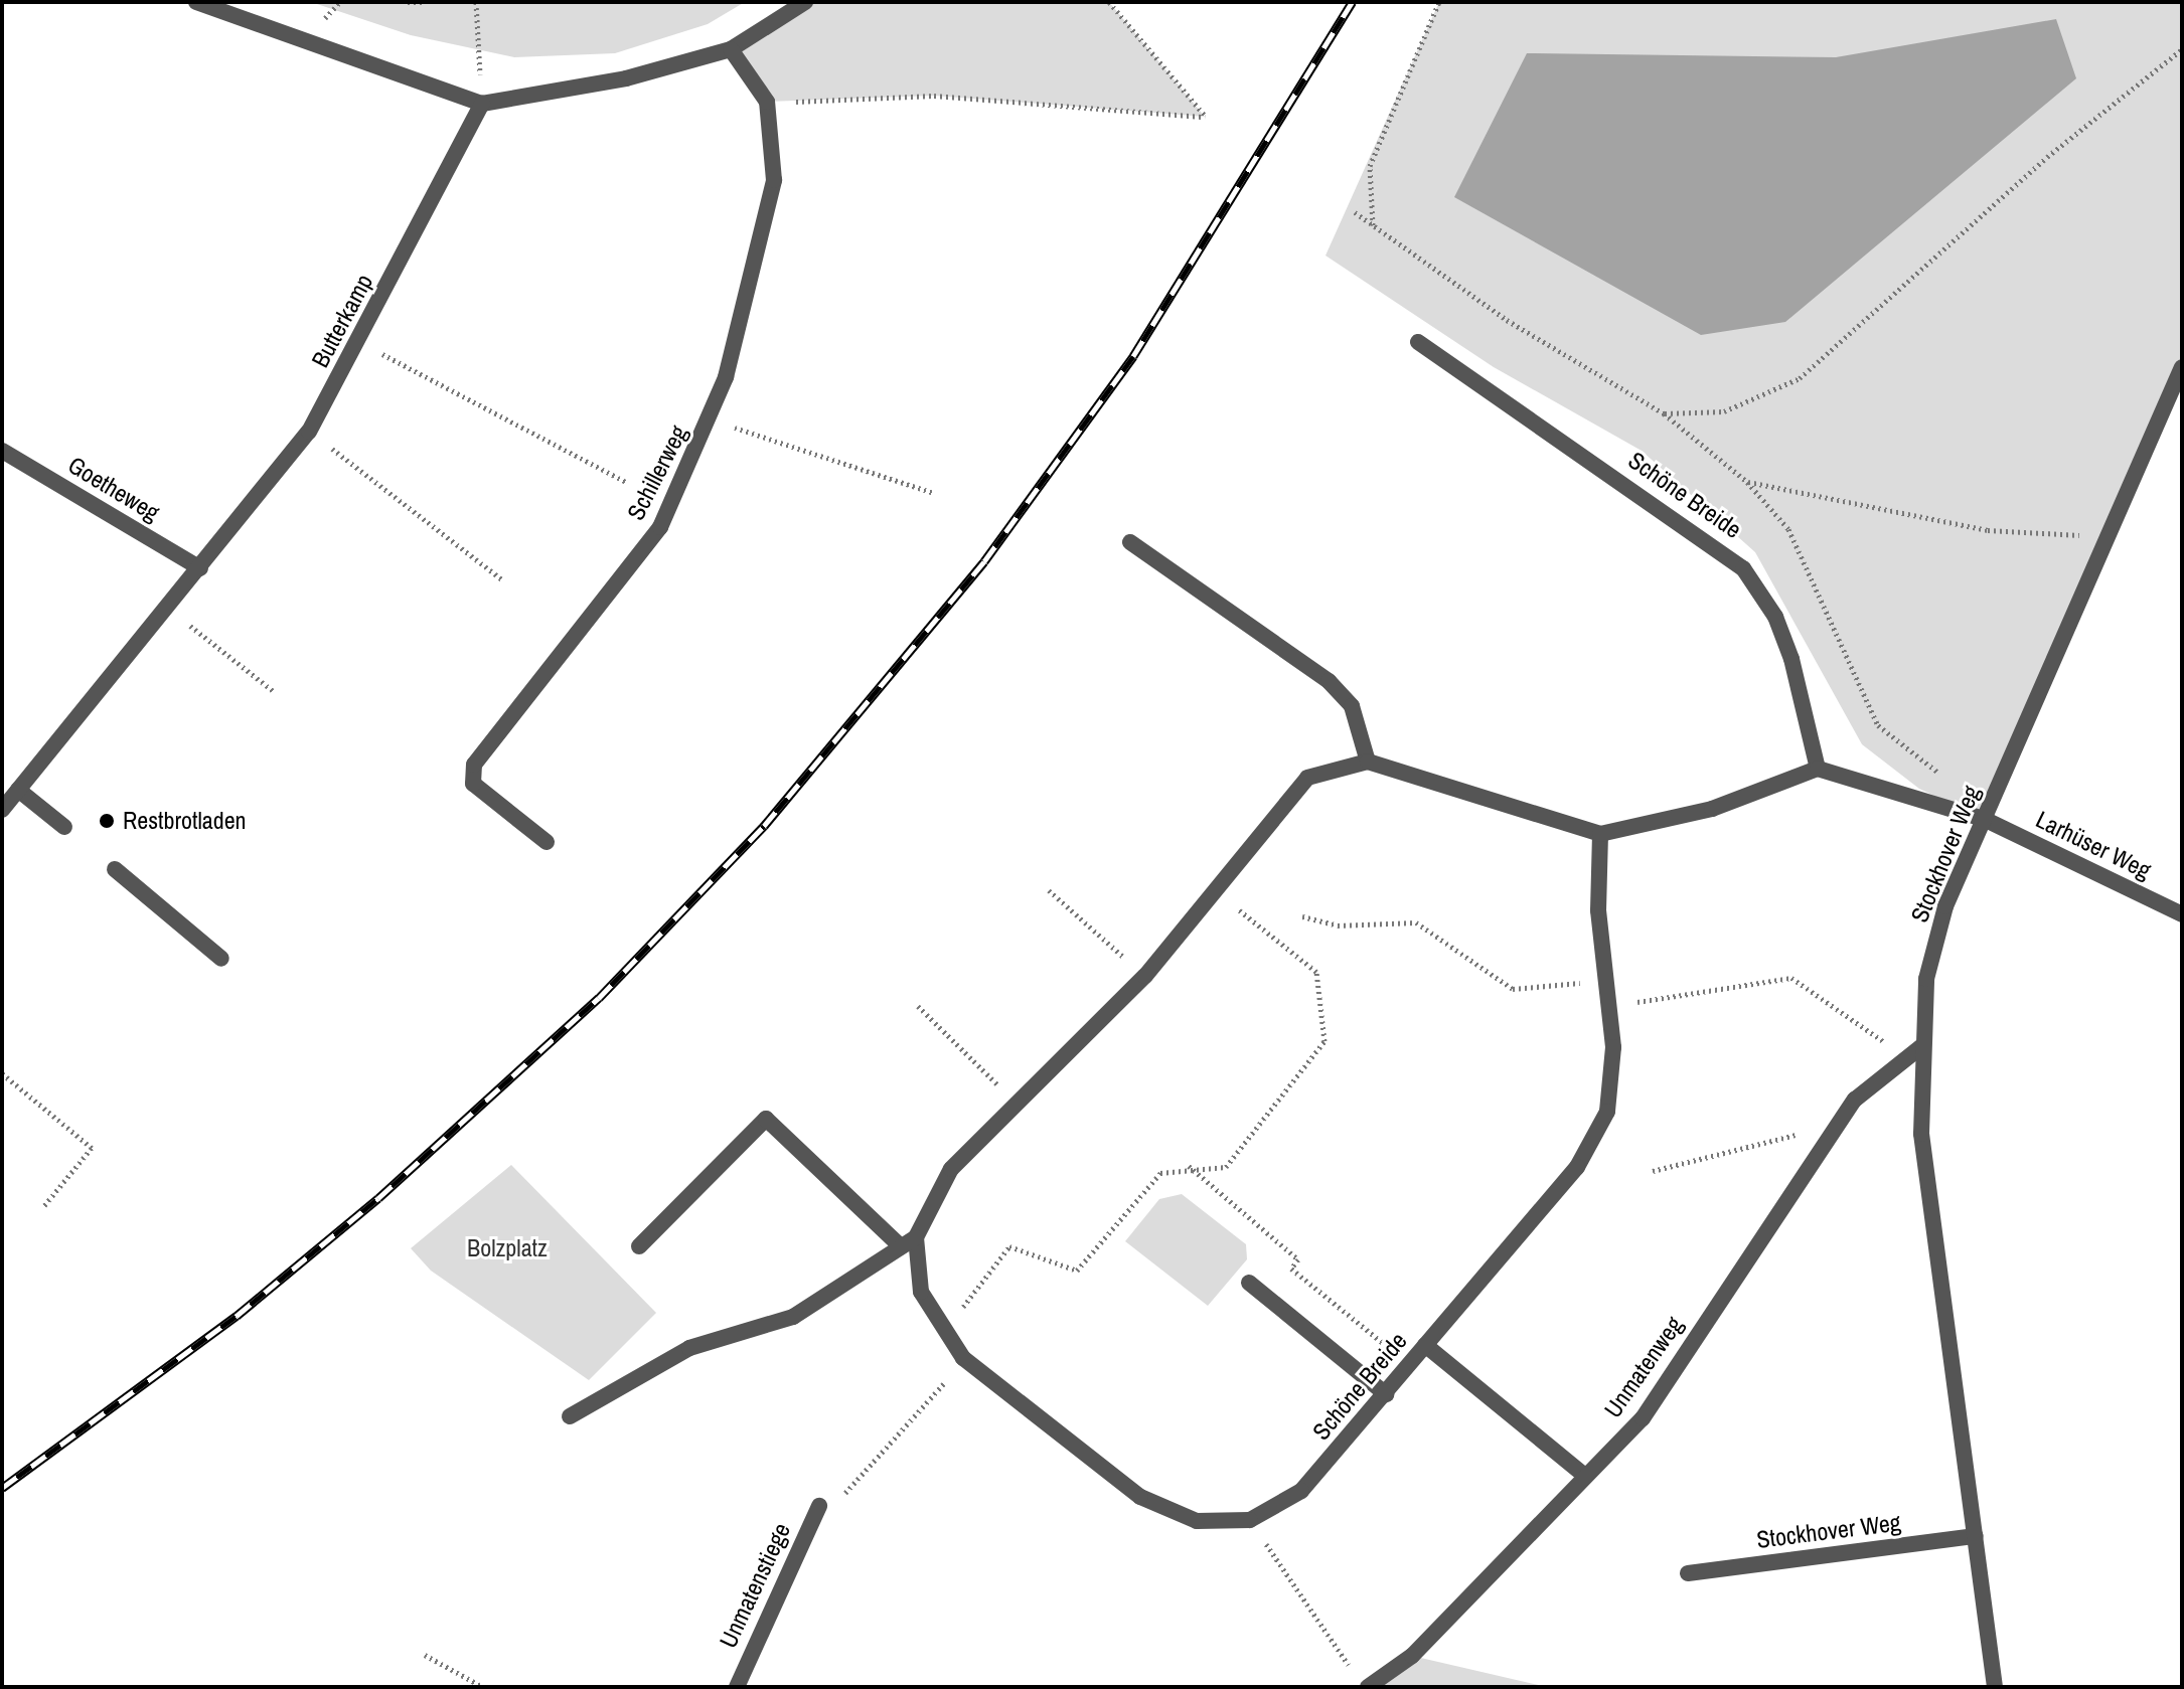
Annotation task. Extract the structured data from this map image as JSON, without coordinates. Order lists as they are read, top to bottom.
{
  "streets": {
    "street": [
      "Butterkamp",
      "Schillerweg",
      "Goetheweg",
      "Schöne Breide",
      "Larhüser Weg",
      "Stockhover Weg",
      "Unmatenweg",
      "Unmatenstiege"
    ]
  },
  "crossings": [
    ["Butterkamp", "Goetheweg"],
    ["Larhüser Weg", "Stockhover Weg"],
    ["Stockhover Weg", "Unmatenweg"]
  ],
  "parks": ["Bolzplatz"],
  "places": ["Restbrotladen"]
}
